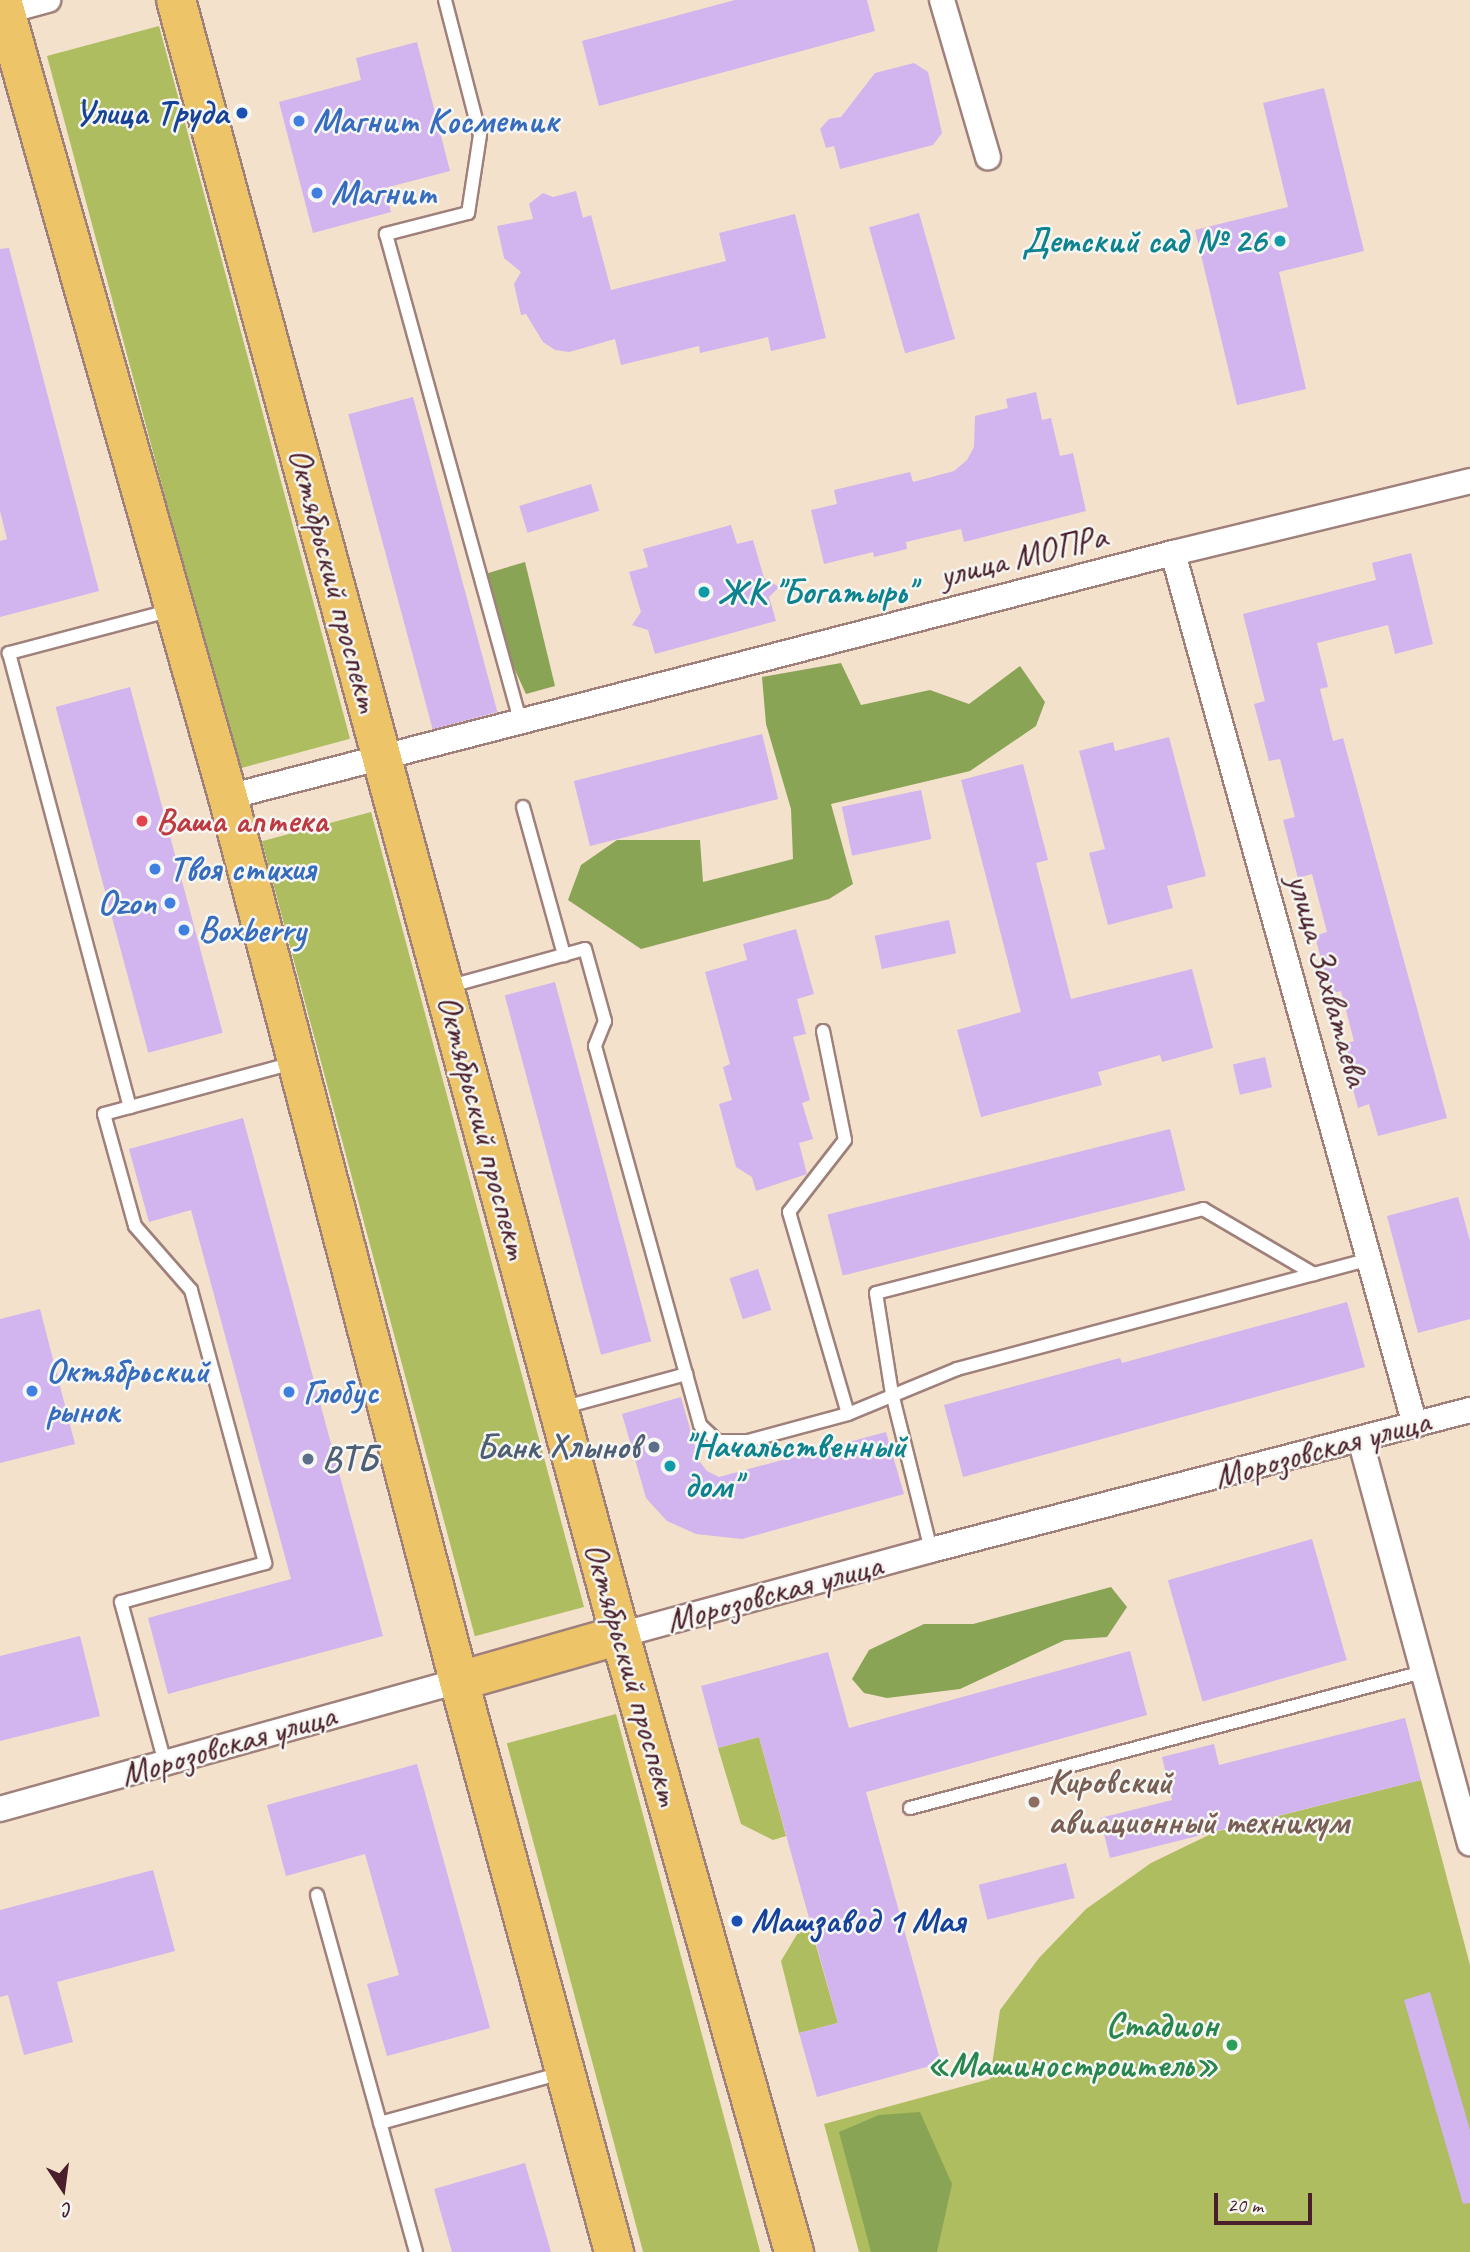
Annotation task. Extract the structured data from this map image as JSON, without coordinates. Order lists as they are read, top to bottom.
{
  "streets": {
    "main road": ["Октябрьский проспект", "Морозовская улица"],
    "street": ["улица МОПРа", "улица Захватаева"]
  },
  "crossings": [
    ["улица МОПРа", "Октябрьский проспект"],
    ["улица МОПРа", "улица Захватаева"],
    ["Октябрьский проспект", "Морозовская улица"],
    ["улица Захватаева", "Морозовская улица"]
  ],
  "places": [
    "Улица Труда",
    "Магнит Косметик",
    "Магнит",
    "Детский сад № 26",
    "ЖК \"Богатырь\"",
    "Ваша аптека",
    "Твоя стихия",
    "Ozon",
    "Boxberry",
    "Октябрьский рынок",
    "Глобус",
    "Банк Хлынов",
    "ВТБ",
    "\"Начальственный дом\"",
    "Кировский авиационный техникум",
    "Машзавод 1 Мая",
    "Стадион «Машиностроитель»"
  ],
  "scale_bar": "20 m",
  "north": "bottom"
}
